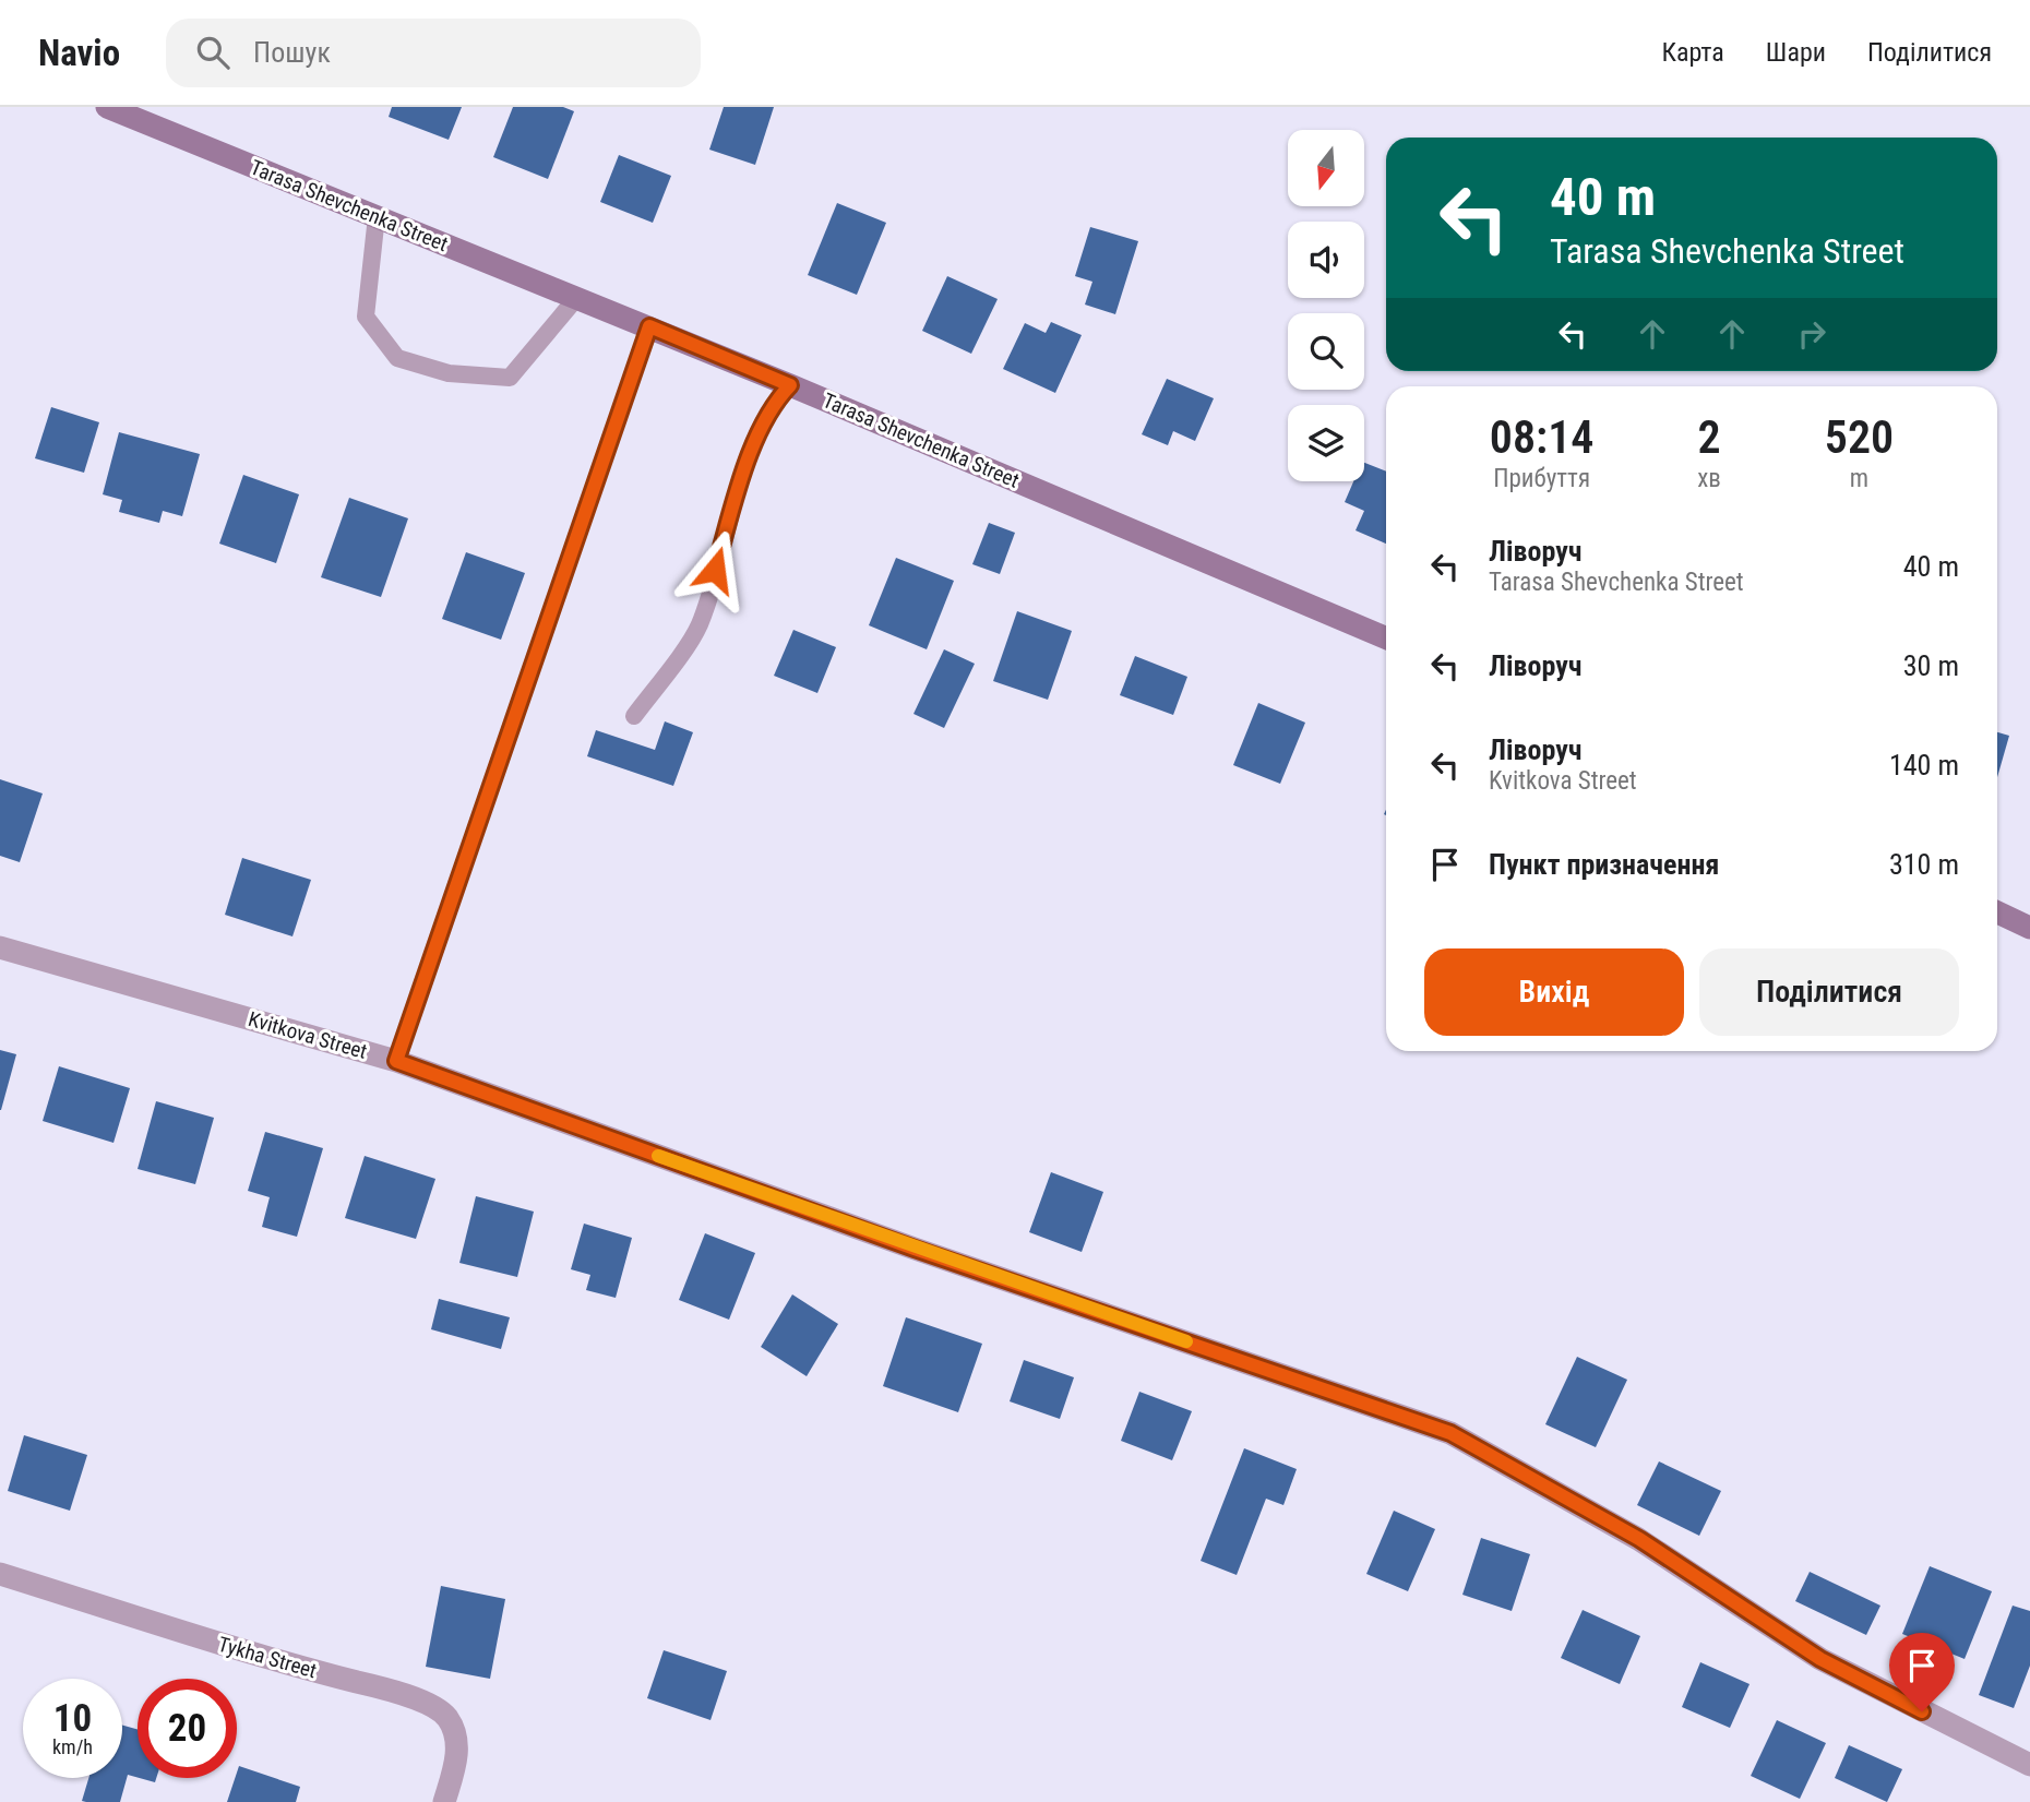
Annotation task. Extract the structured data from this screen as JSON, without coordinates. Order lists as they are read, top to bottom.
{
  "streets": {
    "street": ["Tarasa Shevchenka Street", "Kvitkova Street", "Tykha Street"]
  },
  "north": "bottom",
  "page": {
    "header": "Navio",
    "search": "Пошук",
    "nav": ["Карта", "Шари", "Поділитися"],
    "turn": ["40 m", "Tarasa Shevchenka Street"],
    "eta": [
      "08:14",
      "Прибуття",
      "2",
      "хв",
      "520",
      "m"
    ],
    "list": [
      {
        "name": "Ліворуч",
        "note": "Tarasa Shevchenka Street",
        "value": "40 m"
      },
      {
        "name": "Ліворуч",
        "value": "30 m"
      },
      {
        "name": "Ліворуч",
        "note": "Kvitkova Street",
        "value": "140 m"
      },
      {
        "name": "Пункт призначення",
        "value": "310 m"
      }
    ],
    "buttons": ["Вихід", "Поділитися"],
    "speed": "10 km/h",
    "limit": "20"
  }
}
